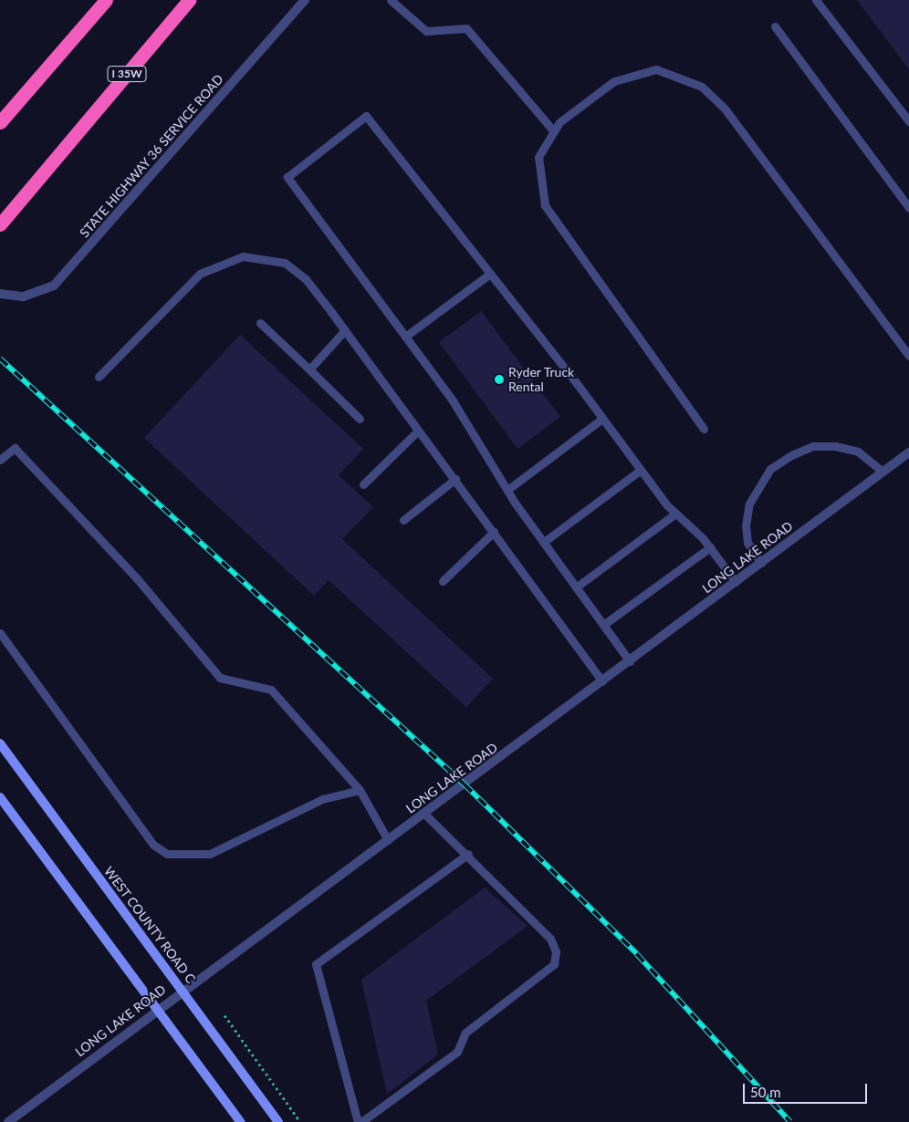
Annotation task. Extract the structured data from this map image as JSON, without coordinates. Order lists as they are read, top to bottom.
{
  "streets": {
    "highway": ["I 35W"],
    "main road": ["WEST COUNTY ROAD C"],
    "street": ["STATE HIGHWAY 36 SERVICE ROAD", "LONG LAKE ROAD"]
  },
  "crossings": [
    ["LONG LAKE ROAD", "WEST COUNTY ROAD C"]
  ],
  "places": ["Ryder Truck Rental"],
  "scale_bar": "50 m"
}
